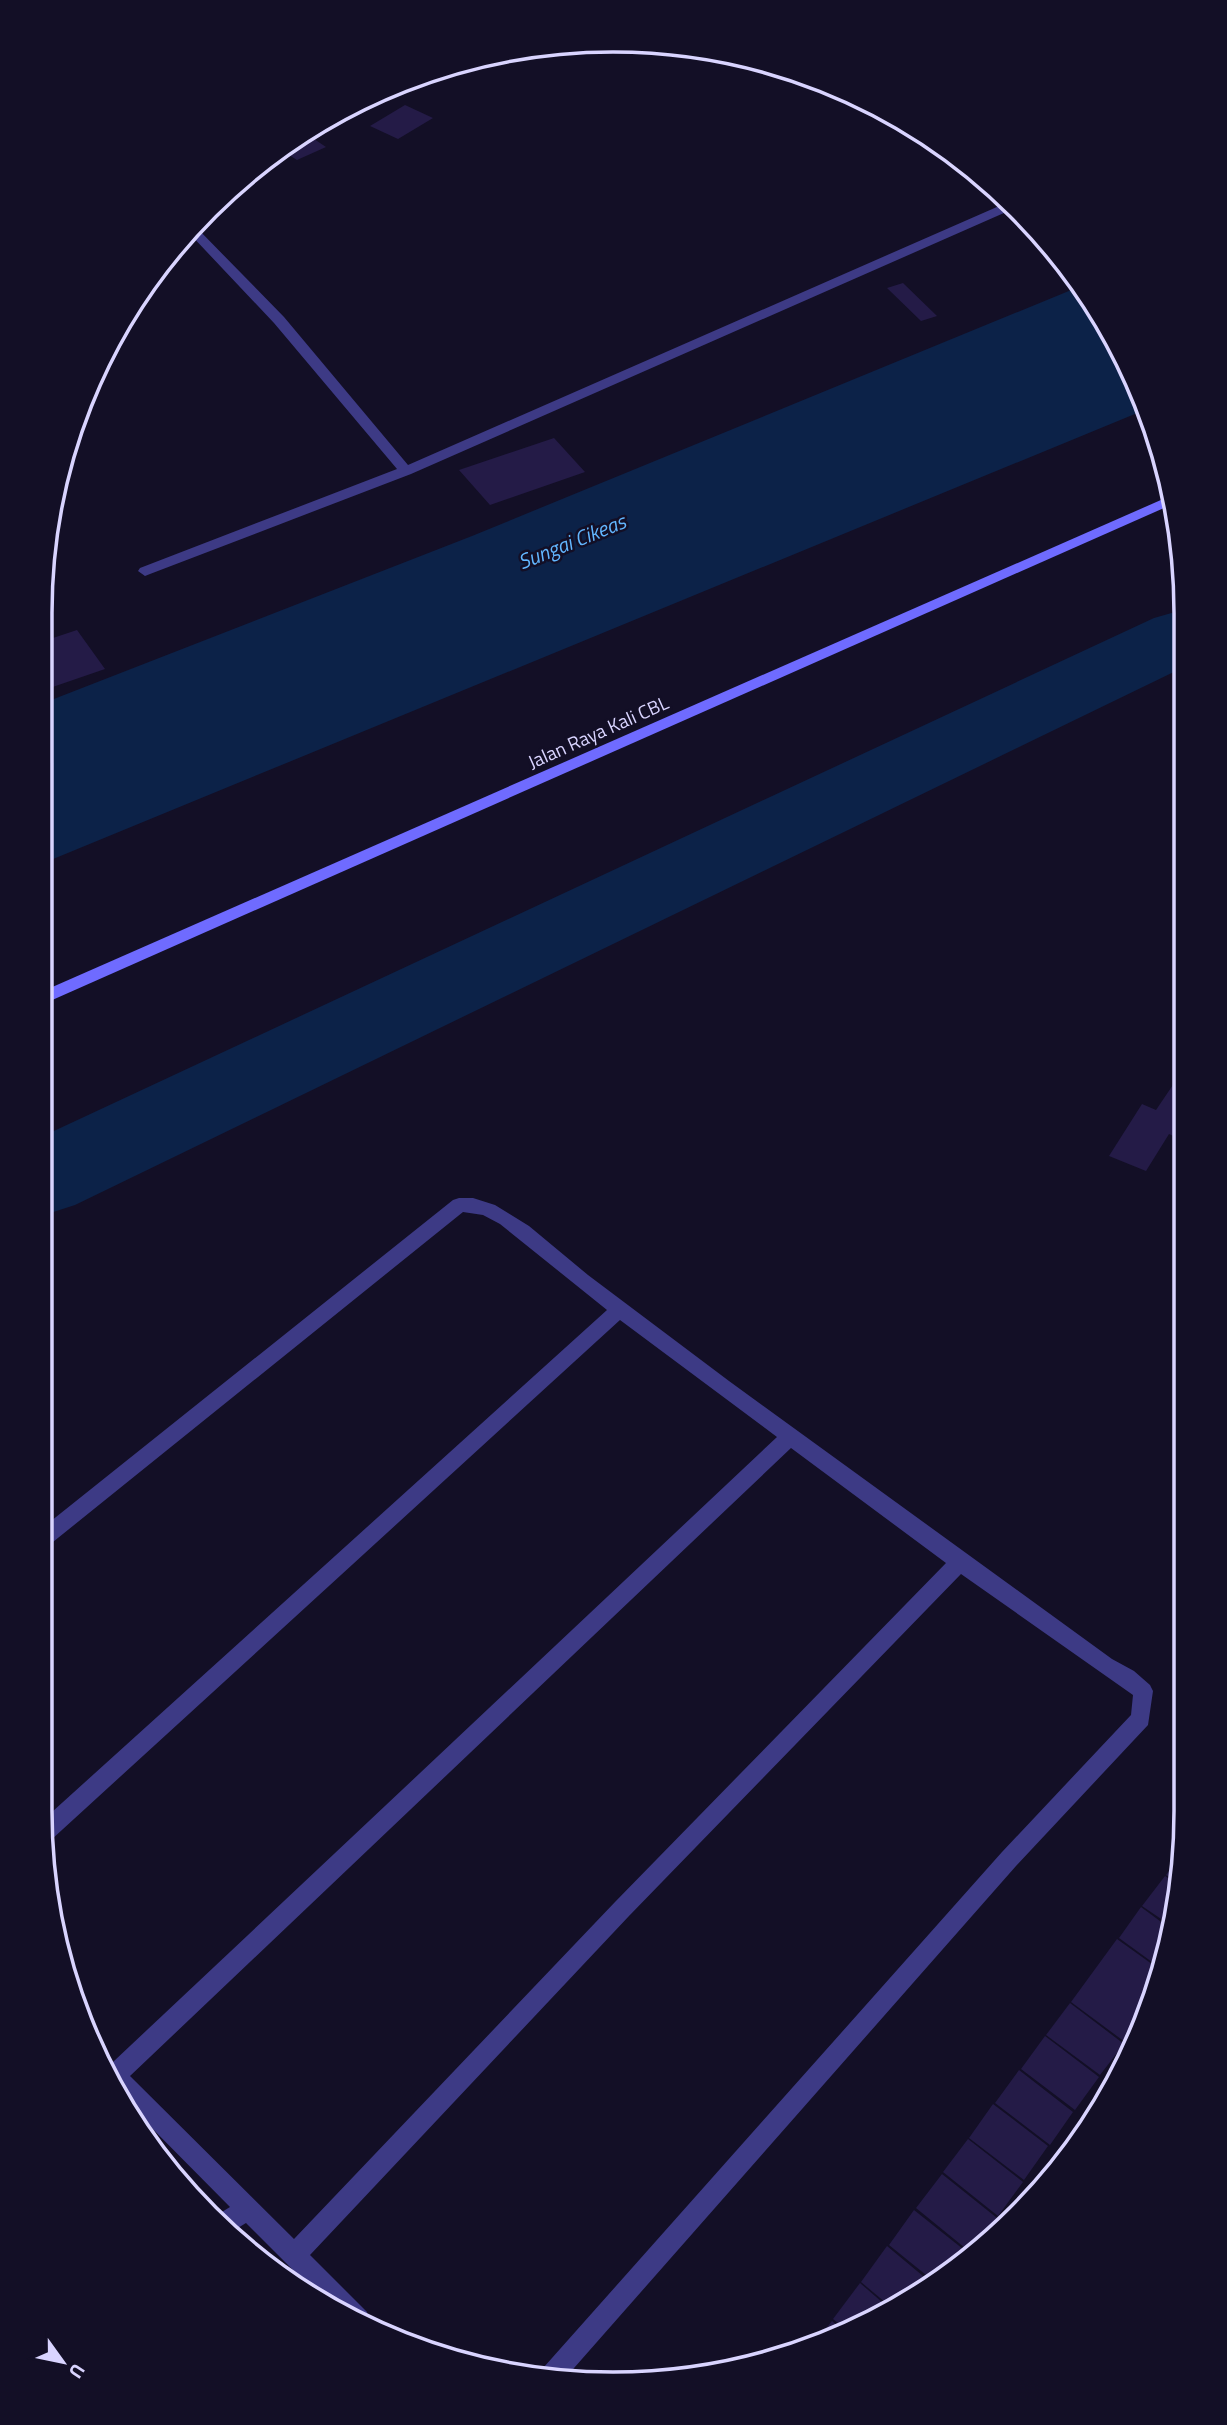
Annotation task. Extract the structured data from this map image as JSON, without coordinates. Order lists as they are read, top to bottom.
{
  "streets": {
    "main road": ["Jalan Raya Kali CBL"]
  },
  "water": ["Sungai Cikeas"],
  "north": "bottom right"
}
